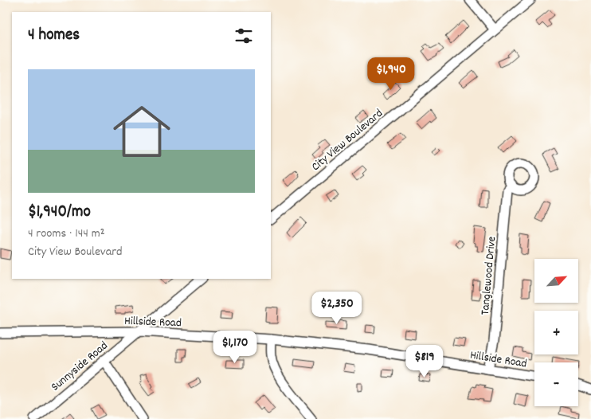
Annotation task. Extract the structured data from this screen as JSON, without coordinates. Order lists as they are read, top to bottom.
{
  "streets": {
    "street": [
      "City View Boulevard",
      "Tanglewood Drive",
      "Hillside Road",
      "Sunnyside Road"
    ]
  },
  "crossings": [
    ["Tanglewood Drive", "Hillside Road"],
    ["Hillside Road", "Sunnyside Road"]
  ],
  "north": "top right",
  "page": {
    "heading": "4 homes",
    "price": [
      "$1,940",
      "$2,350",
      "$1,170",
      "$819"
    ],
    "list": [
      {
        "name": "$1,940/mo",
        "note": "4 rooms · 144 m² · City View Boulevard"
      }
    ],
    "map_buttons": ["+", "−"]
  }
}
